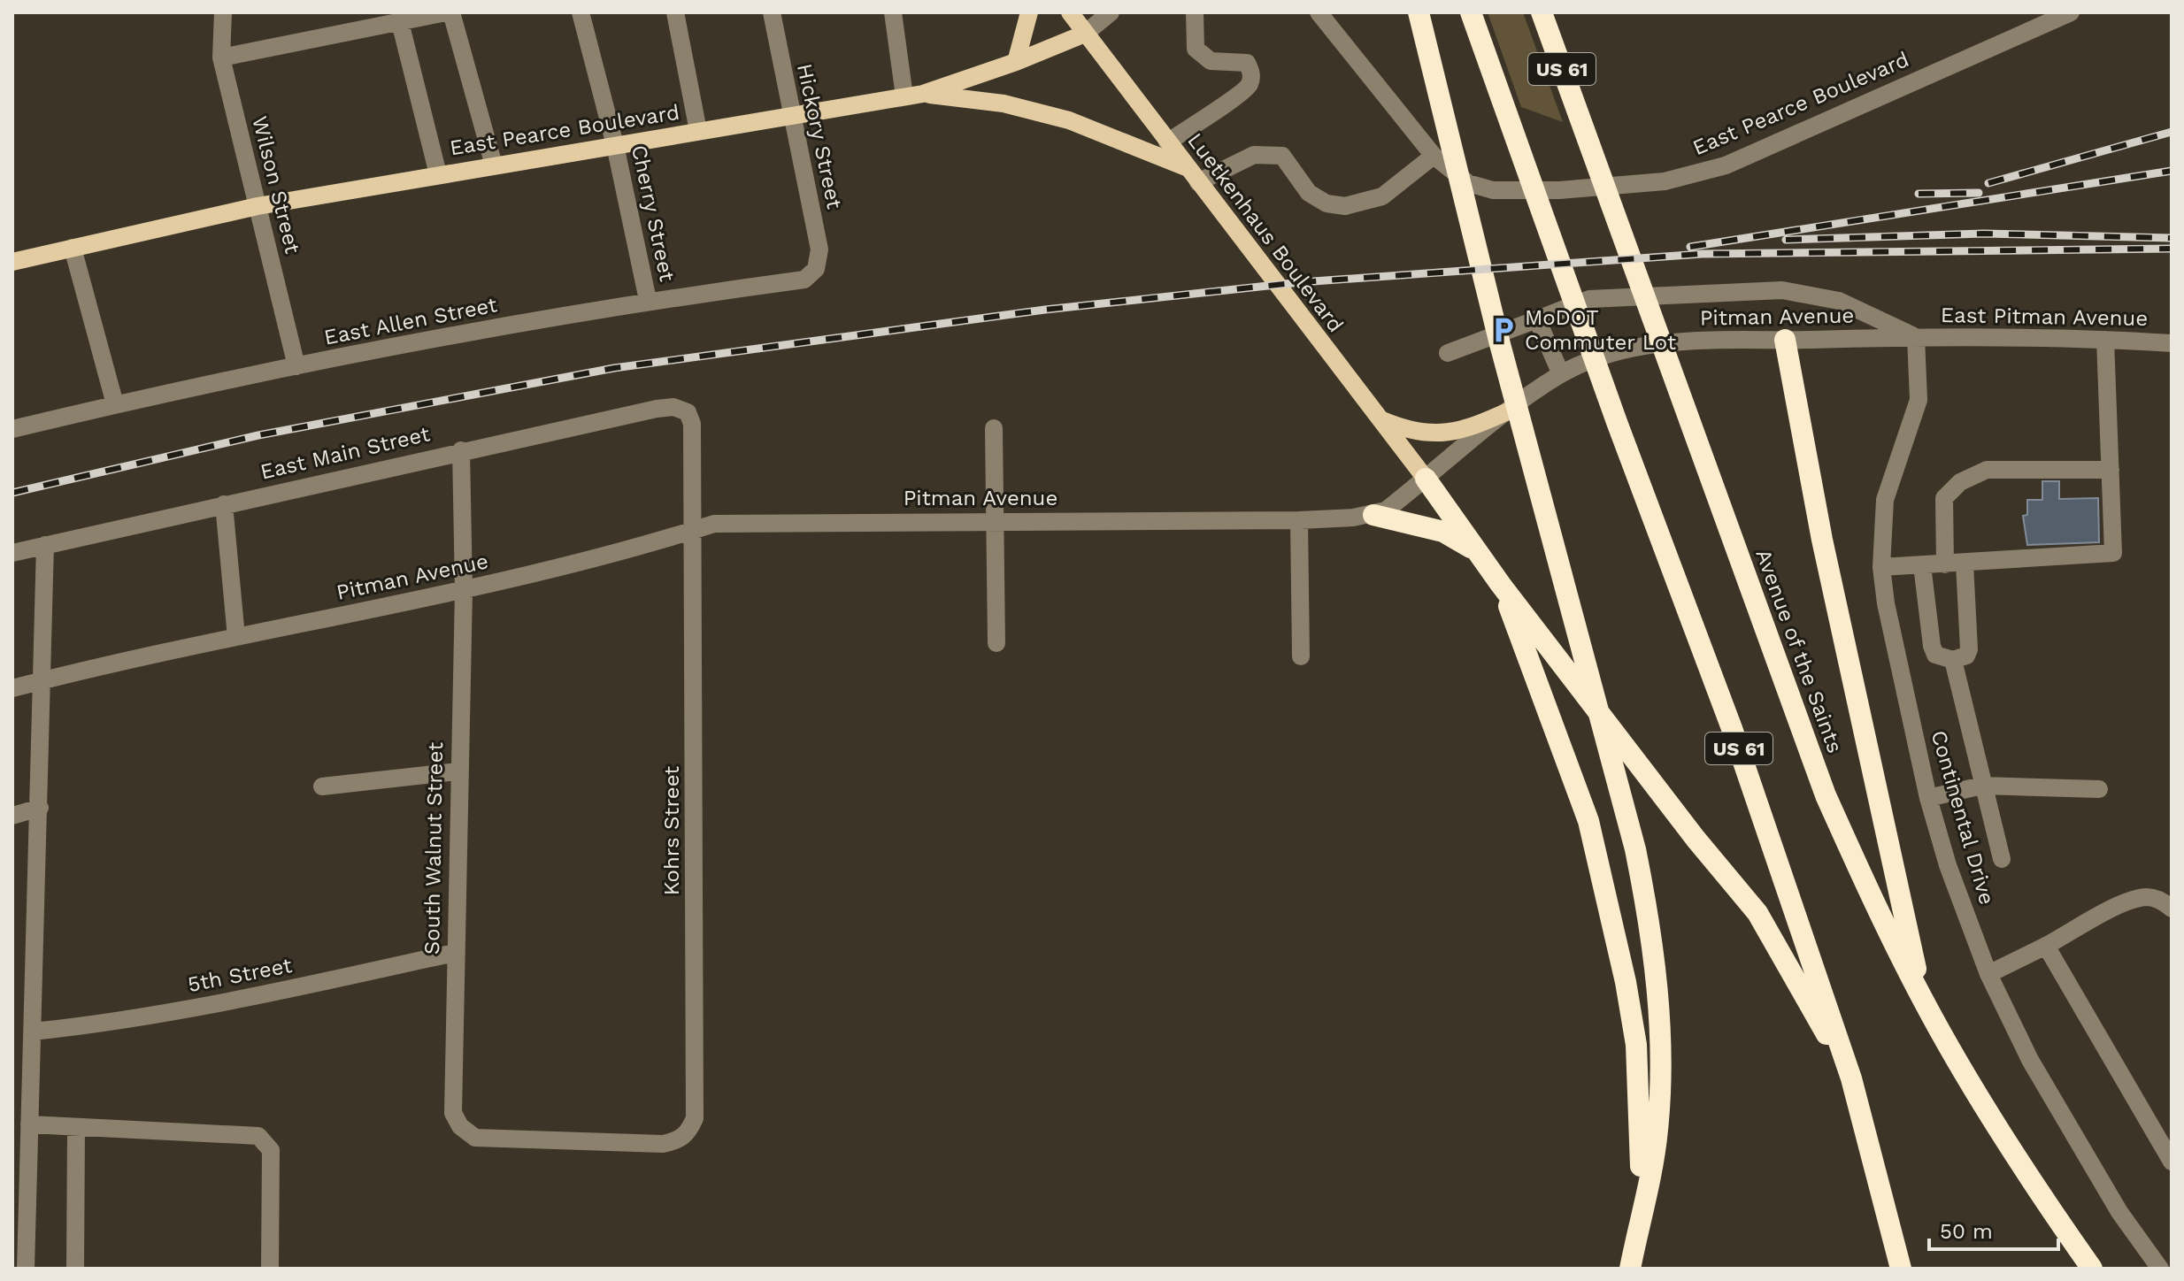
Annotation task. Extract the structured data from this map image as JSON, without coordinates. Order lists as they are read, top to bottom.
{
  "streets": {
    "highway": ["US 61", "Avenue of the Saints"],
    "main road": ["East Pearce Boulevard", "Luetkenhaus Boulevard"],
    "street": [
      "Hickory Street",
      "Wilson Street",
      "Cherry Street",
      "Pitman Avenue",
      "East Pitman Avenue",
      "East Allen Street",
      "East Main Street",
      "Continental Drive",
      "Kohrs Street",
      "South Walnut Street",
      "5th Street"
    ]
  },
  "crossings": [
    ["East Pearce Boulevard", "Hickory Street"],
    ["East Pearce Boulevard", "Wilson Street"],
    ["East Pearce Boulevard", "Cherry Street"],
    ["East Pearce Boulevard", "Luetkenhaus Boulevard"],
    ["Hickory Street", "East Allen Street"],
    ["Wilson Street", "East Allen Street"],
    ["Cherry Street", "East Allen Street"],
    ["Luetkenhaus Boulevard", "Pitman Avenue"],
    ["Pitman Avenue", "East Pitman Avenue"],
    ["Pitman Avenue", "Continental Drive"],
    ["Pitman Avenue", "Kohrs Street"],
    ["Pitman Avenue", "South Walnut Street"],
    ["East Pitman Avenue", "Continental Drive"],
    ["East Main Street", "Kohrs Street"],
    ["East Main Street", "South Walnut Street"],
    ["Kohrs Street", "South Walnut Street"],
    ["South Walnut Street", "5th Street"]
  ],
  "places": {
    "parking": ["MoDOT Commuter Lot"]
  },
  "scale_bar": "50 m"
}
